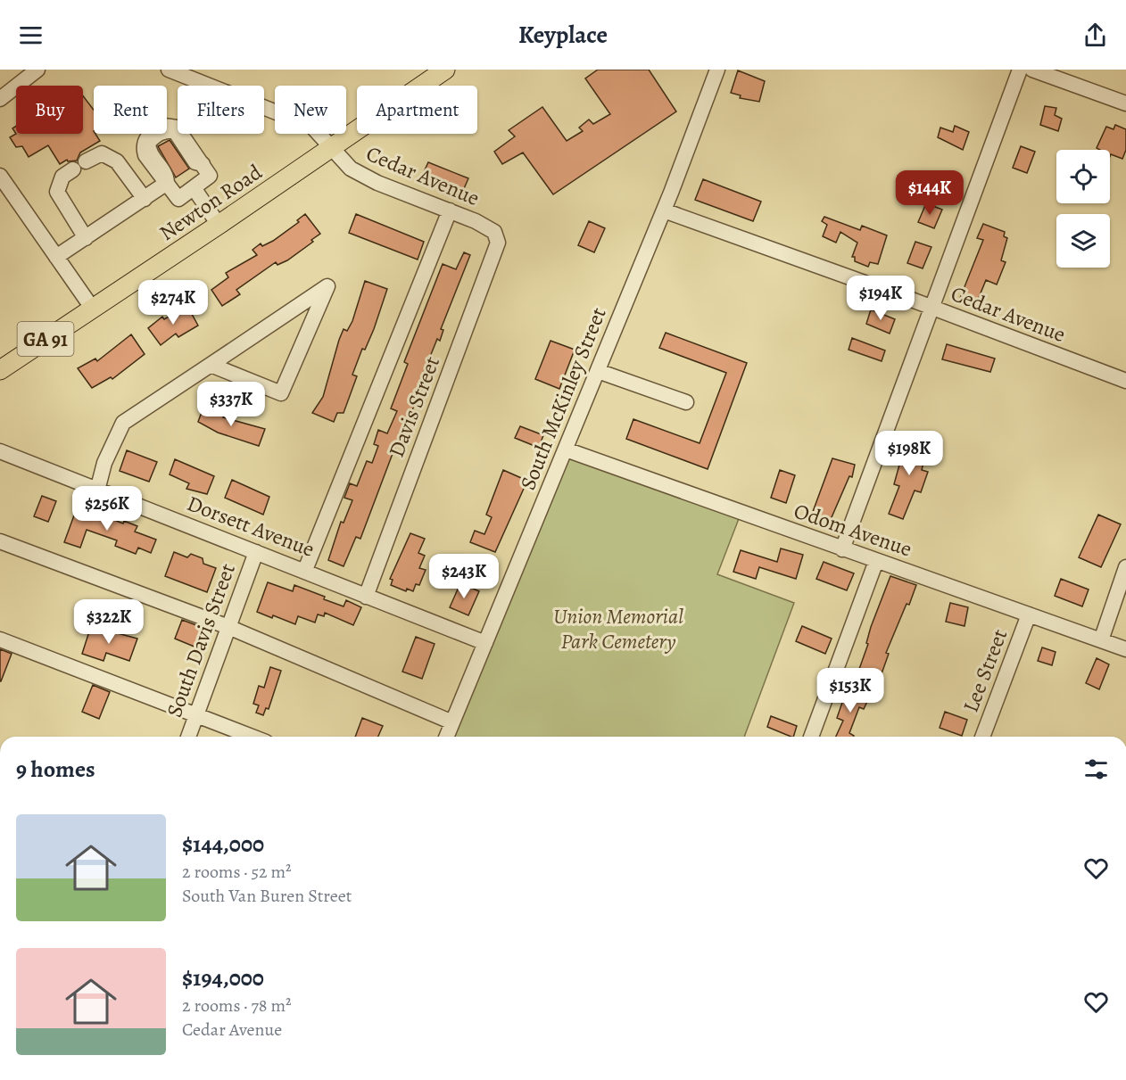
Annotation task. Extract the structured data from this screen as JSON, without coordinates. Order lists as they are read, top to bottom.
{
  "streets": {
    "main road": ["Newton Road", "GA 91"],
    "street": [
      "Cedar Avenue",
      "South McKinley Street",
      "Davis Street",
      "Dorsett Avenue",
      "Odom Avenue",
      "South Davis Street",
      "Lee Street"
    ]
  },
  "crossings": [
    ["Cedar Avenue", "Newton Road"],
    ["Cedar Avenue", "South McKinley Street"],
    ["Cedar Avenue", "Davis Street"],
    ["South McKinley Street", "Dorsett Avenue"],
    ["South McKinley Street", "Odom Avenue"],
    ["Davis Street", "Dorsett Avenue"],
    ["Dorsett Avenue", "South Davis Street"],
    ["Odom Avenue", "Lee Street"]
  ],
  "parks": ["Union Memorial Park Cemetery"],
  "page": {
    "header": "Keyplace",
    "chip": [
      "Buy",
      "Rent",
      "Filters",
      "New",
      "Apartment"
    ],
    "price": [
      "$144K",
      "$194K",
      "$274K",
      "$337K",
      "$198K",
      "$256K",
      "$243K",
      "$322K",
      "$153K"
    ],
    "heading": "9 homes",
    "list": [
      {
        "name": "$144,000",
        "note": "2 rooms · 52 m² · South Van Buren Street"
      },
      {
        "name": "$194,000",
        "note": "2 rooms · 78 m² · Cedar Avenue"
      }
    ]
  }
}
